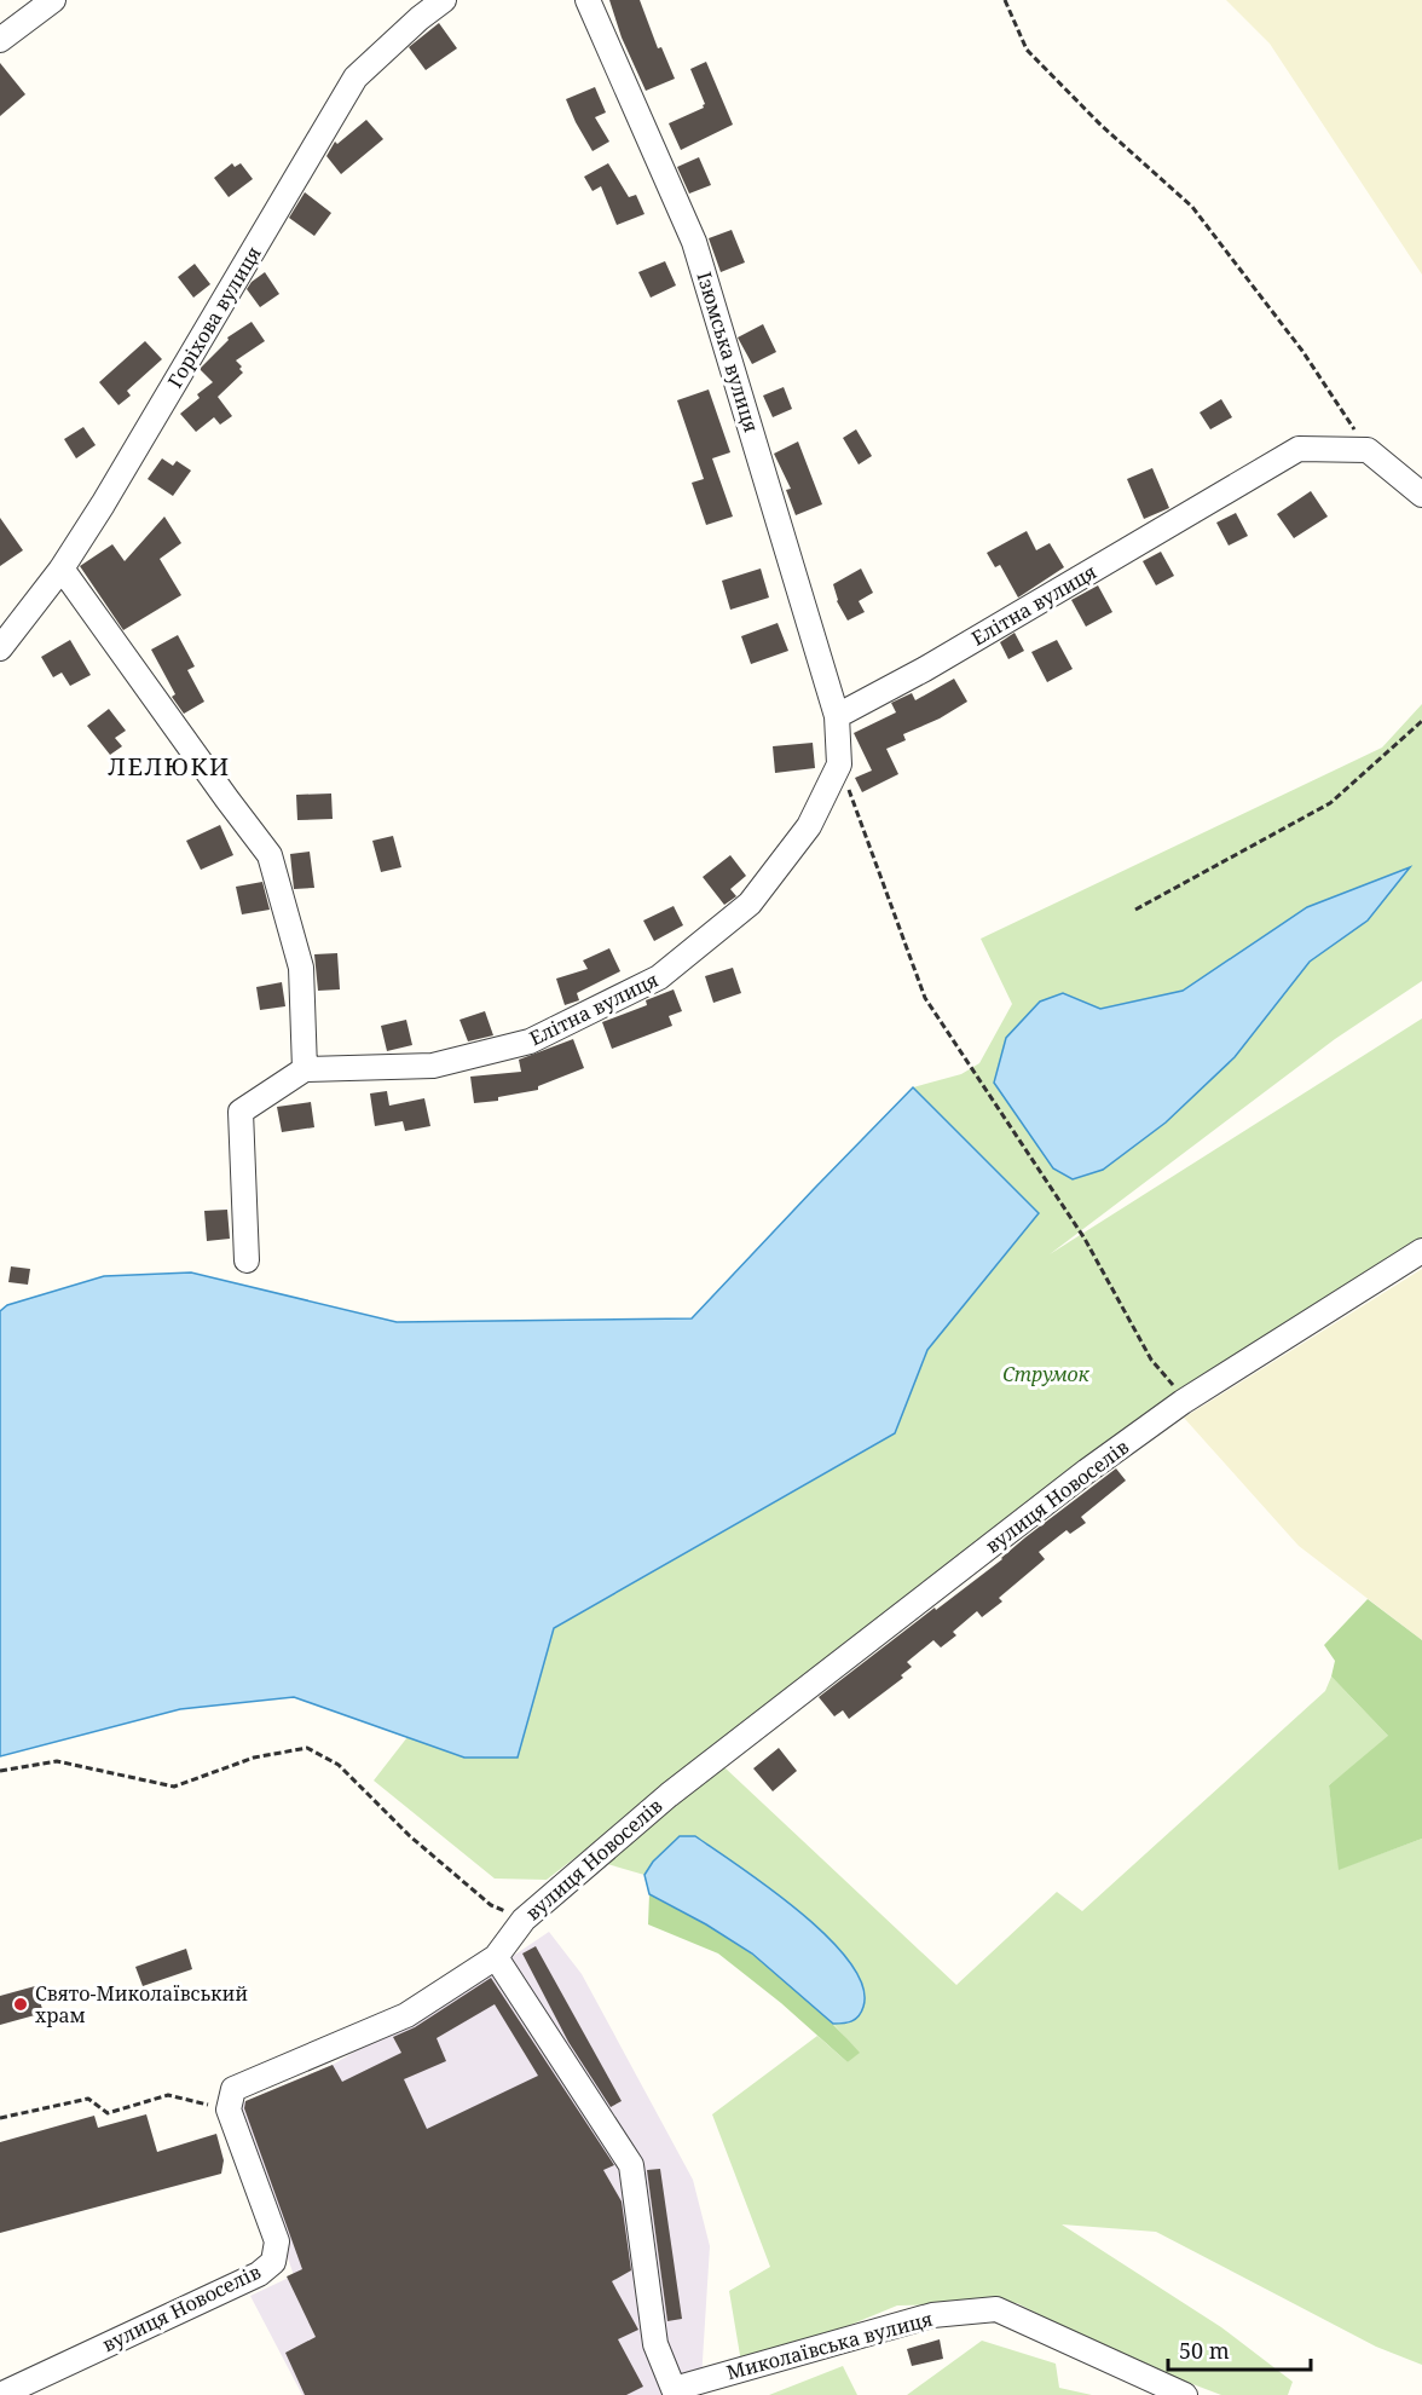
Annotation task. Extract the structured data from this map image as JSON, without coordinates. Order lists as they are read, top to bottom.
{
  "streets": {
    "street": [
      "Горіхова вулиця",
      "Ізюмська вулиця",
      "Елітна вулиця",
      "вулиця Новоселів",
      "Миколаївська вулиця"
    ]
  },
  "crossings": [
    ["Ізюмська вулиця", "Елітна вулиця"],
    ["вулиця Новоселів", "Миколаївська вулиця"]
  ],
  "districts": ["ЛЕЛЮКИ"],
  "parks": ["Струмок"],
  "places": ["Свято-Миколаївський храм"],
  "scale_bar": "50 m"
}
